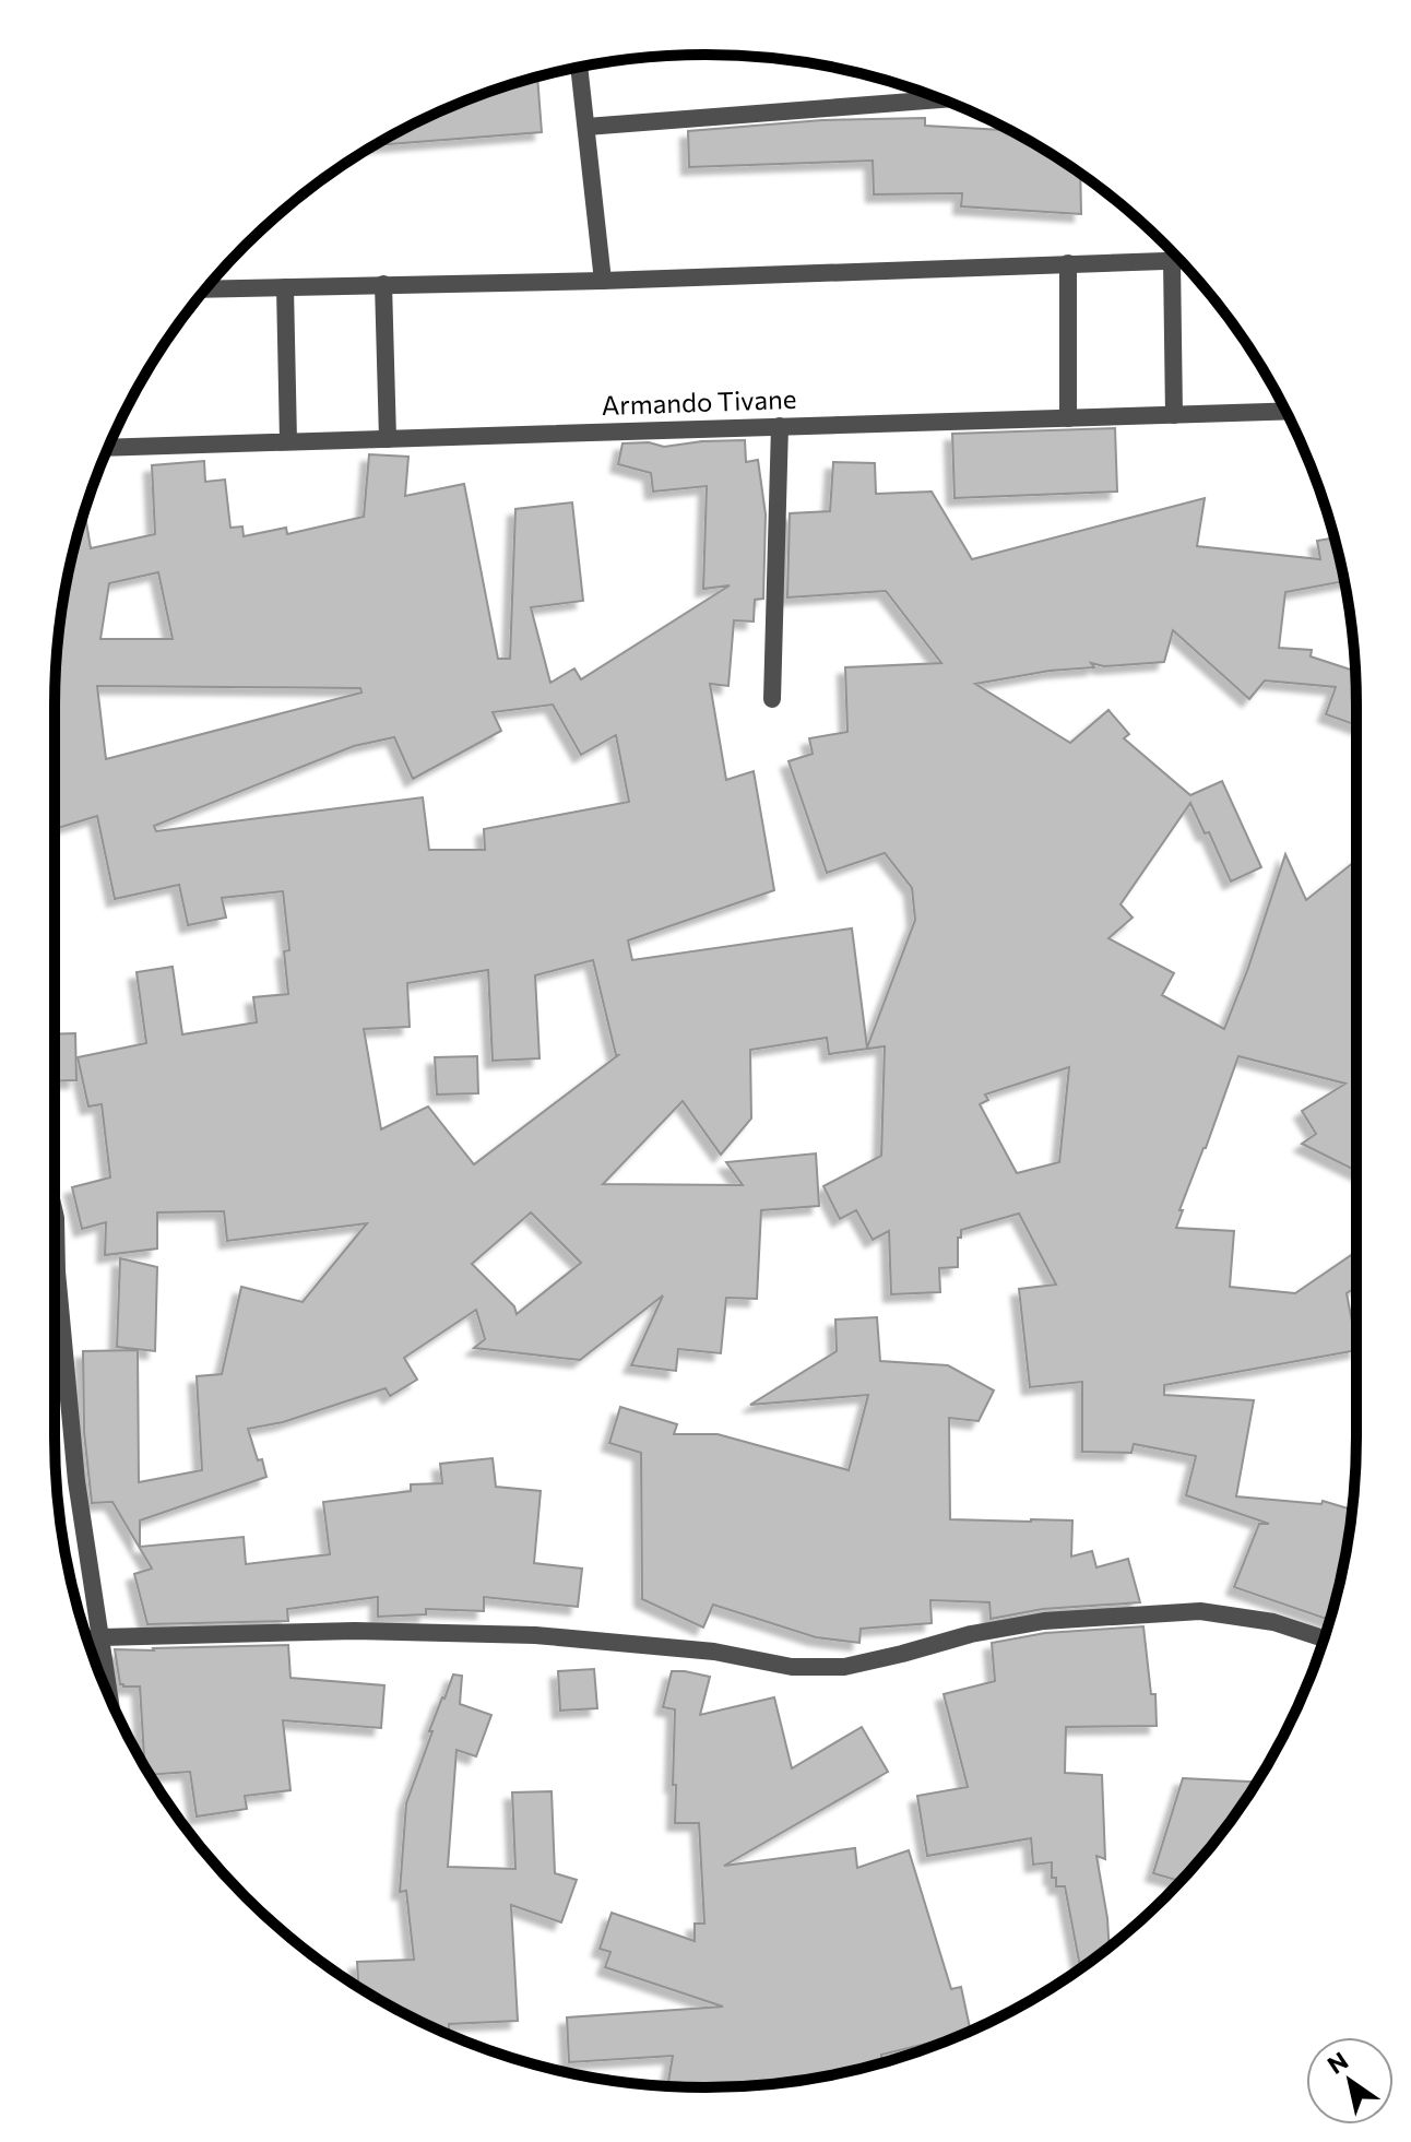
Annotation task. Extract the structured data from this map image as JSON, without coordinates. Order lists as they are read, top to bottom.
{
  "streets": {
    "street": ["Armando Tivane"]
  },
  "north": "top left"
}
